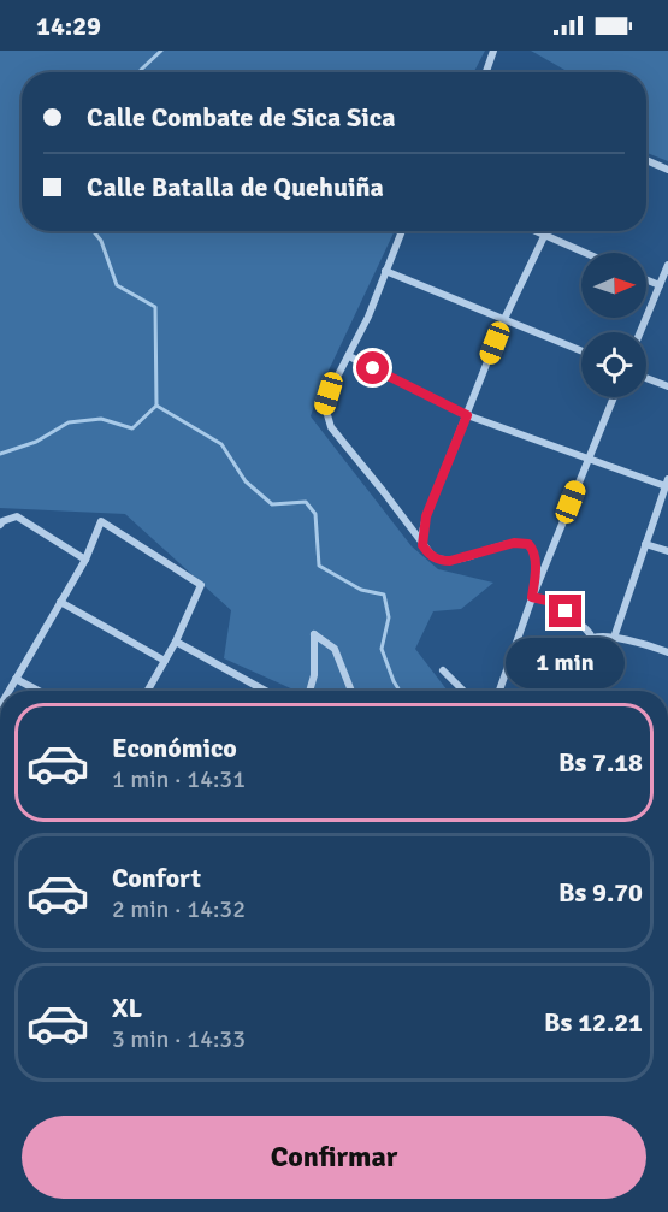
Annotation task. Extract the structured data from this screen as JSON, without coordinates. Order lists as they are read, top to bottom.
{
  "north": "right",
  "page": {
    "status": "14:29",
    "banner": ["Calle Combate de Sica Sica", "Calle Batalla de Quehuiña"],
    "bubble": "1 min",
    "list": [
      {
        "name": "Económico",
        "note": "1 min · 14:31",
        "value": "Bs 7.18"
      },
      {
        "name": "Confort",
        "note": "2 min · 14:32",
        "value": "Bs 9.70"
      },
      {
        "name": "XL",
        "note": "3 min · 14:33",
        "value": "Bs 12.21"
      }
    ],
    "buttons": "Confirmar"
  }
}
